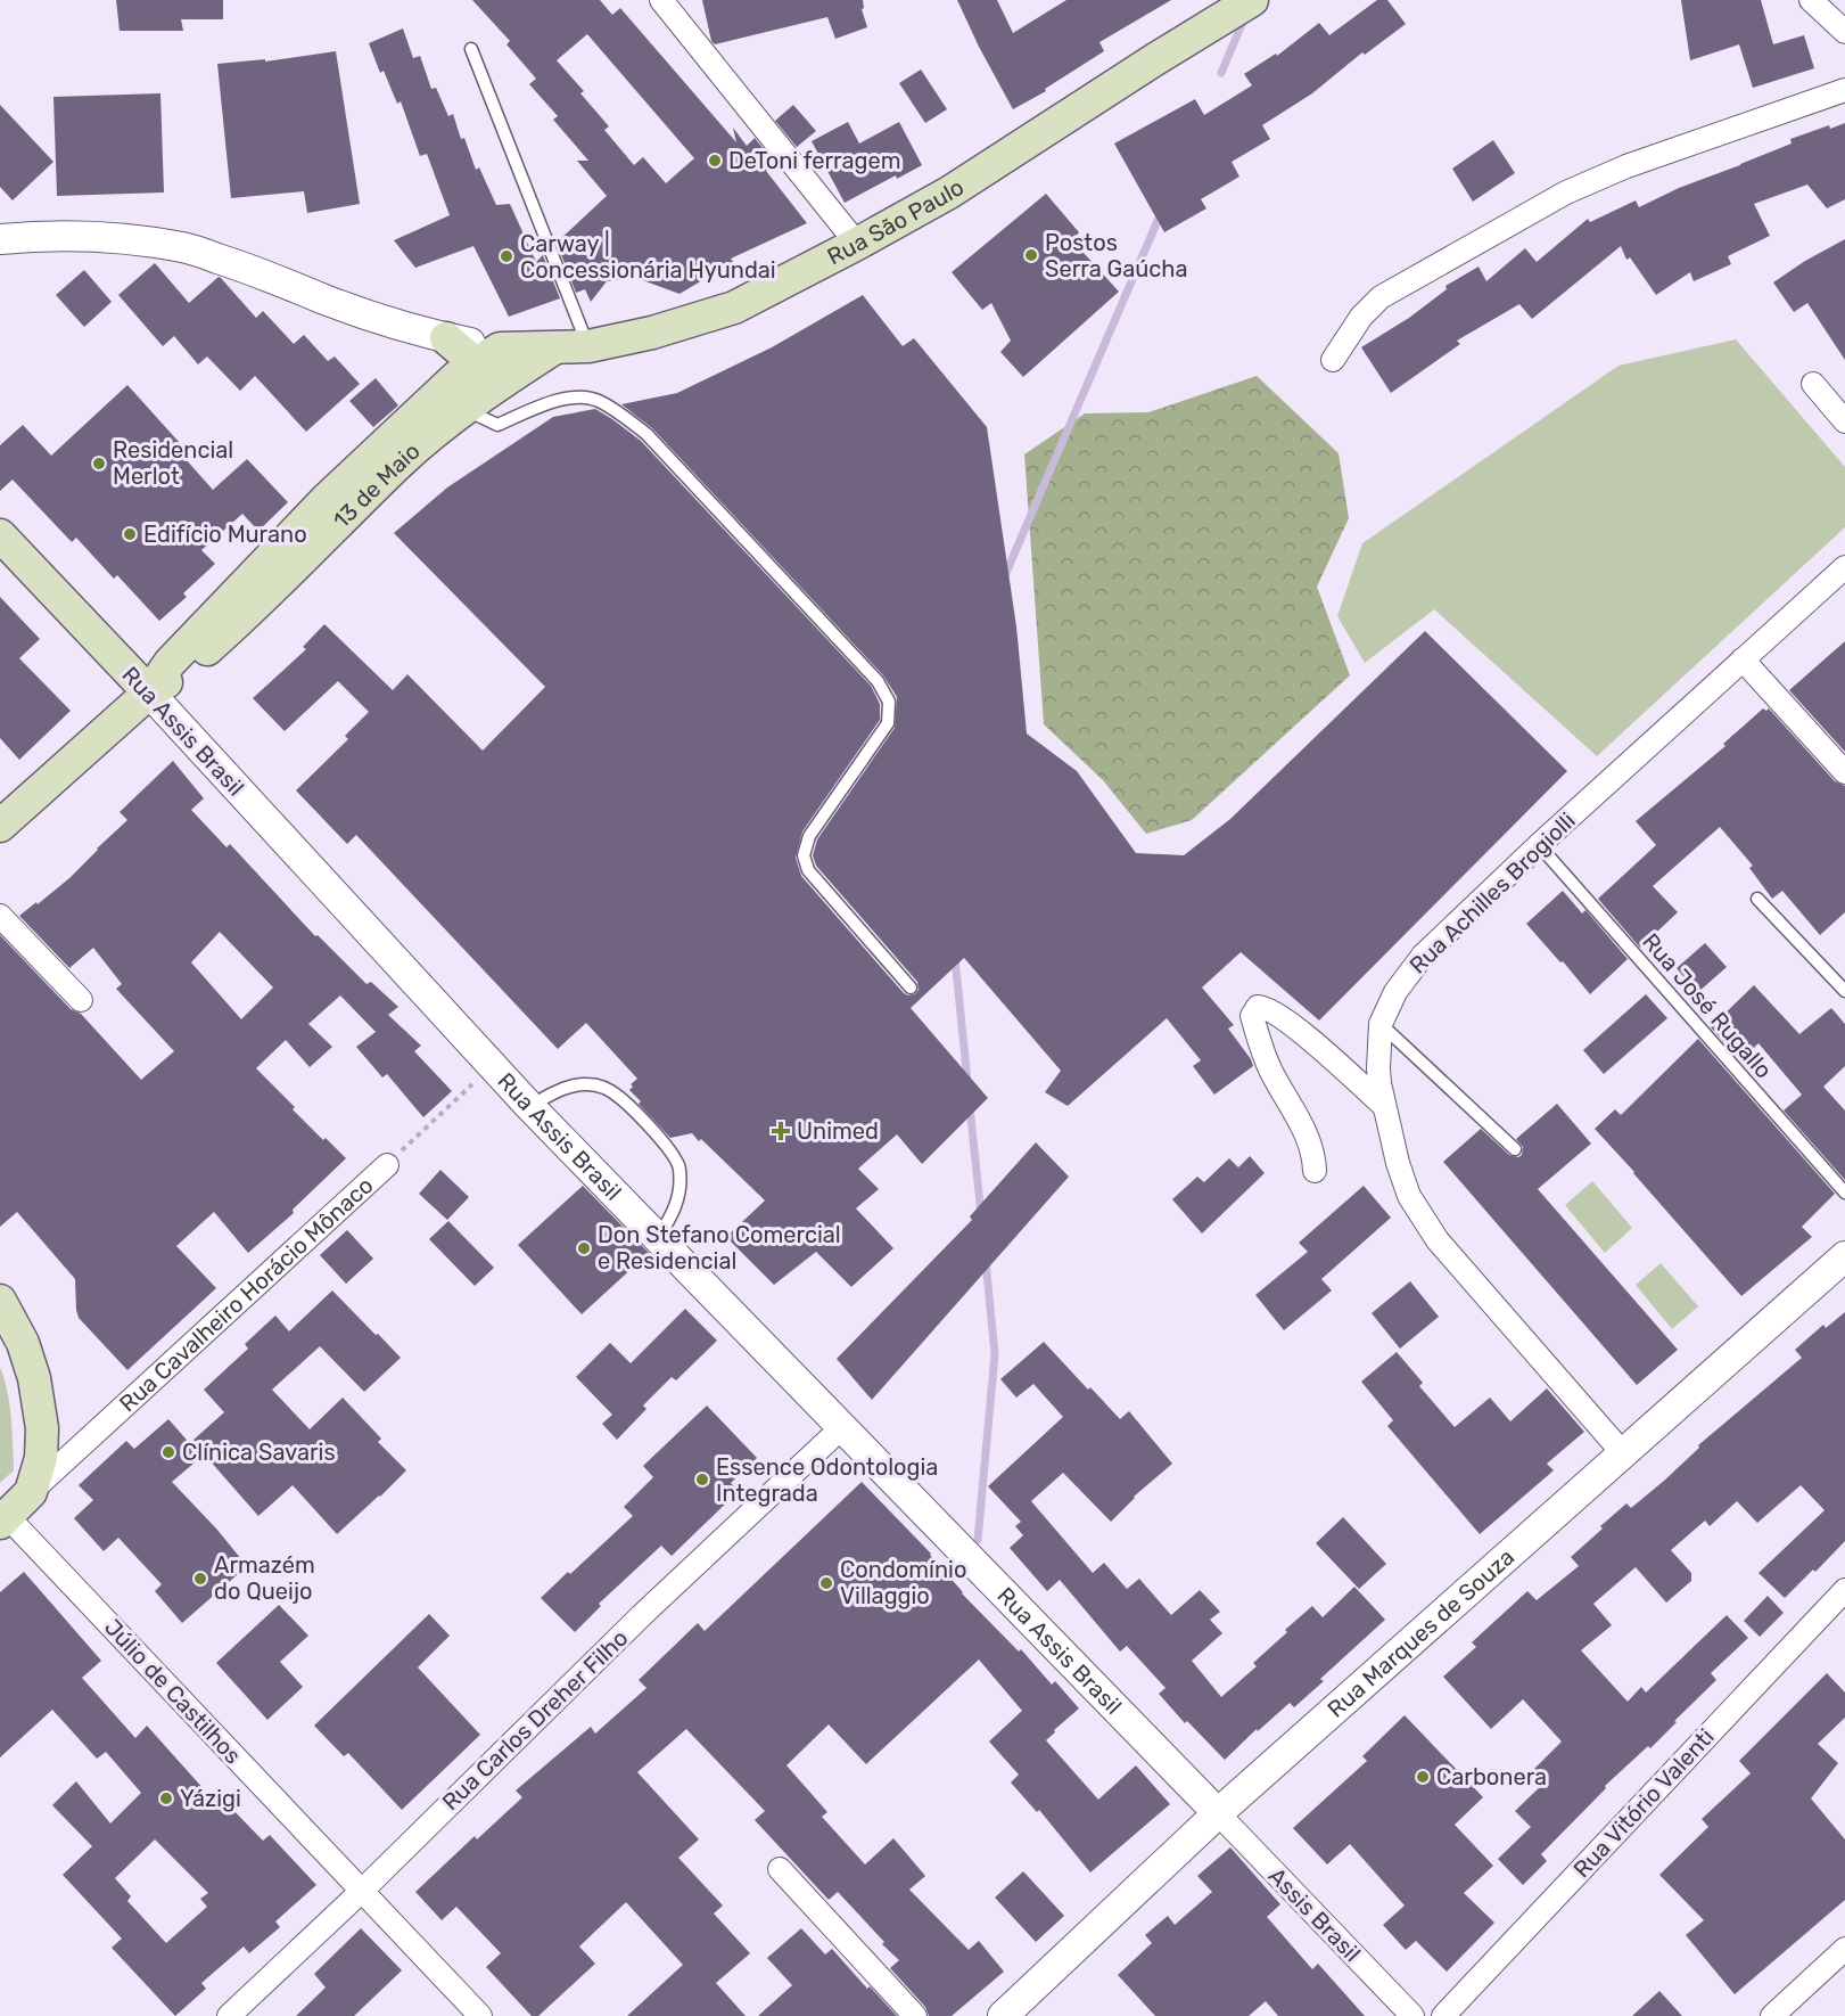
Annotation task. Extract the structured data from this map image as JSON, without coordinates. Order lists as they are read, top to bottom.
{
  "streets": {
    "main road": [
      "Rua São Paulo",
      "13 de Maio",
      "Rua Assis Brasil",
      "Rua Cavalheiro Horácio Mônaco"
    ],
    "street": [
      "Rua Achilles Brogiolli",
      "Rua Marques de Souza",
      "Júlio de Castilhos",
      "Rua Carlos Dreher Filho",
      "Rua Vitório Valenti",
      "Assis Brasil"
    ],
    "lane": ["Rua José Rugallo"]
  },
  "crossings": [
    ["Rua São Paulo", "13 de Maio"],
    ["13 de Maio", "Rua Assis Brasil"],
    ["Rua Assis Brasil", "Rua Cavalheiro Horácio Mônaco"],
    ["Rua Assis Brasil", "Rua Marques de Souza"],
    ["Rua Assis Brasil", "Rua Carlos Dreher Filho"],
    ["Rua Assis Brasil", "Assis Brasil"],
    ["Rua Achilles Brogiolli", "Rua José Rugallo"],
    ["Rua Achilles Brogiolli", "Rua Marques de Souza"],
    ["Rua Cavalheiro Horácio Mônaco", "Júlio de Castilhos"],
    ["Rua Marques de Souza", "Assis Brasil"],
    ["Júlio de Castilhos", "Rua Carlos Dreher Filho"]
  ],
  "places": {
    "other": [
      "DeToni ferragem",
      "Postos Serra Gaúcha",
      "Carway | Concessionária Hyundai",
      "Residencial Merlot",
      "Edifício Murano",
      "Don Stefano Comercial e Residencial",
      "Clínica Savaris",
      "Essence Odontologia Integrada",
      "Armazém do Queijo",
      "Condomínio Villaggio",
      "Carbonera",
      "Yázigi"
    ],
    "health": ["Unimed"]
  }
}
